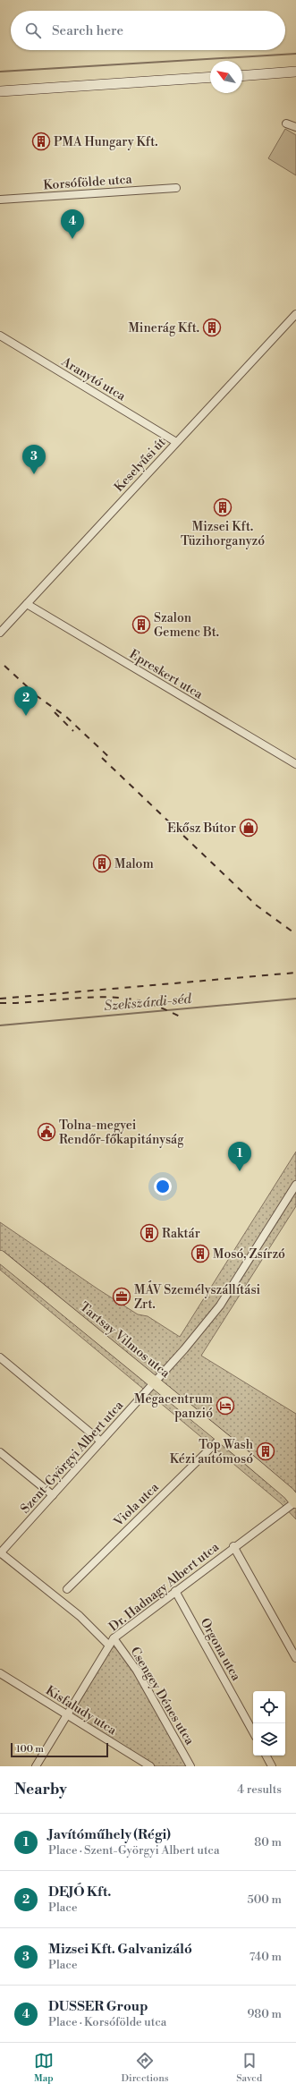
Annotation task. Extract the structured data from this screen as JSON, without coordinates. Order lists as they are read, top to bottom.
{
  "streets": {
    "main road": ["Tartsay Vilmos utca"],
    "street": [
      "Korsófölde utca",
      "Aranytó utca",
      "Keselyűsi út",
      "Epreskert utca",
      "Szent-Györgyi Albert utca",
      "Viola utca",
      "Dr. Hadnagy Albert utca",
      "Orgona utca",
      "Csengey Dénes utca",
      "Kisfaludy utca"
    ]
  },
  "crossings": [
    ["Aranytó utca", "Keselyűsi út"],
    ["Keselyűsi út", "Epreskert utca"],
    ["Tartsay Vilmos utca", "Szent-Györgyi Albert utca"],
    ["Tartsay Vilmos utca", "Viola utca"],
    ["Tartsay Vilmos utca", "Dr. Hadnagy Albert utca"],
    ["Dr. Hadnagy Albert utca", "Orgona utca"],
    ["Dr. Hadnagy Albert utca", "Csengey Dénes utca"],
    ["Dr. Hadnagy Albert utca", "Kisfaludy utca"]
  ],
  "water": ["Szekszárdi-séd"],
  "places": {
    "building": [
      "PMA Hungary Kft.",
      "Minerág Kft.",
      "Mizsei Kft. Tüzihorganyzó",
      "Szalon Gemenc Bt.",
      "Malom",
      "Raktár",
      "Mosó, Zsírzó",
      "Top Wash Kézi autómosó"
    ],
    "shop": ["Ekősz Bútor"],
    "public building": ["Tolna-megyei Rendőr-főkapitányság"],
    "office": ["MÁV Személyszállítási Zrt."],
    "hotel": ["Megacentrum panzió"]
  },
  "scale_bar": "100 m",
  "north": "top left",
  "page": {
    "search": "Search here",
    "pins": [
      "4",
      "3",
      "2",
      "1"
    ],
    "scale": "100 m",
    "heading": ["Nearby", "4 results"],
    "list": [
      {
        "mark": "1",
        "name": "Javítóműhely (Régi)",
        "note": "Place · Szent-Györgyi Albert utca",
        "value": "80 m"
      },
      {
        "mark": "2",
        "name": "DEJÓ Kft.",
        "note": "Place",
        "value": "500 m"
      },
      {
        "mark": "3",
        "name": "Mizsei Kft. Galvanizáló",
        "note": "Place",
        "value": "740 m"
      },
      {
        "mark": "4",
        "name": "DUSSER Group",
        "note": "Place · Korsófölde utca",
        "value": "980 m"
      }
    ],
    "nav": ["Map", "Directions", "Saved"]
  }
}
